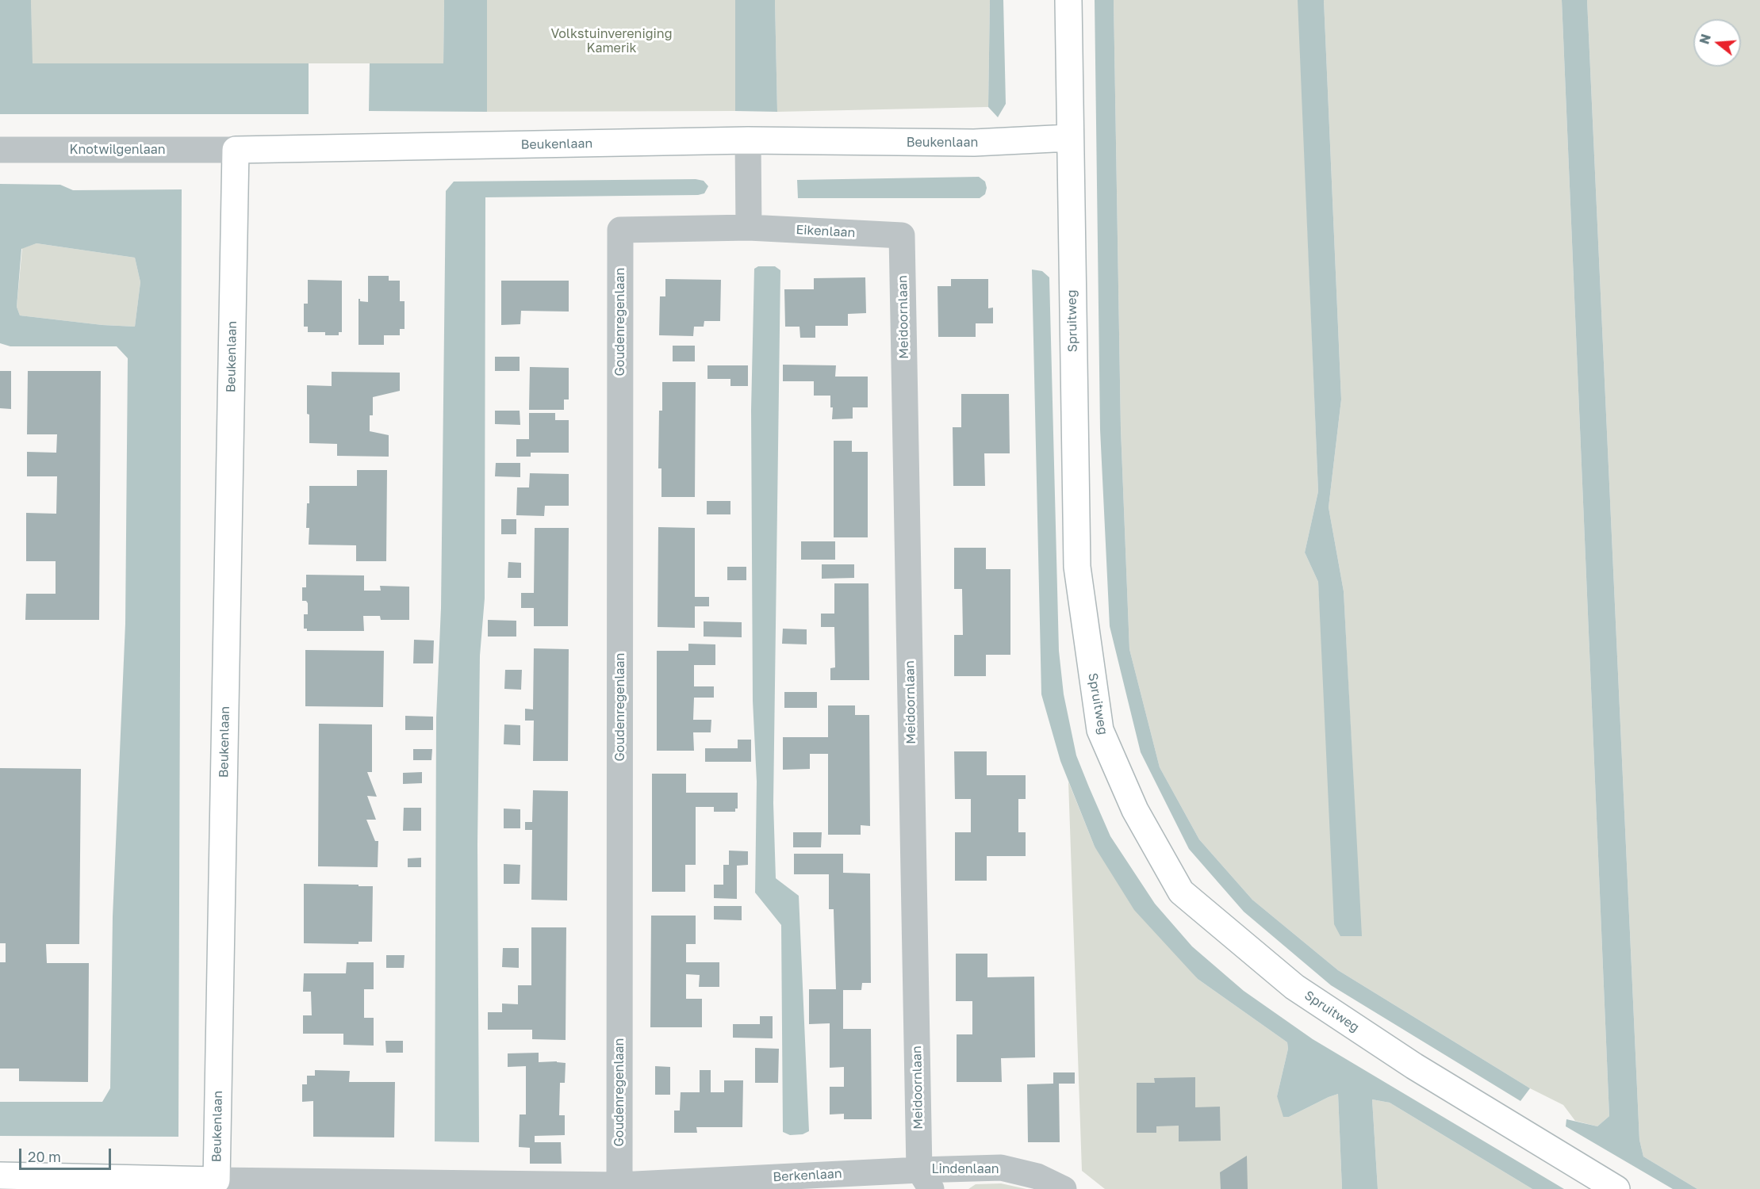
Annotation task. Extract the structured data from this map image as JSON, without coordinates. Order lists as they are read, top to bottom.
{
  "streets": {
    "street": [
      "Beukenlaan",
      "Knotwilgenlaan",
      "Eikenlaan",
      "Meidoornlaan",
      "Spruitweg",
      "Goudenregenlaan",
      "Lindenlaan",
      "Berkenlaan"
    ]
  },
  "crossings": [
    ["Beukenlaan", "Knotwilgenlaan"],
    ["Beukenlaan", "Spruitweg"],
    ["Beukenlaan", "Berkenlaan"],
    ["Eikenlaan", "Meidoornlaan"],
    ["Eikenlaan", "Goudenregenlaan"],
    ["Meidoornlaan", "Lindenlaan"],
    ["Meidoornlaan", "Berkenlaan"],
    ["Goudenregenlaan", "Berkenlaan"],
    ["Lindenlaan", "Berkenlaan"]
  ],
  "parks": ["Volkstuinvereniging Kamerik"],
  "scale_bar": "20 m",
  "north": "left"
}
